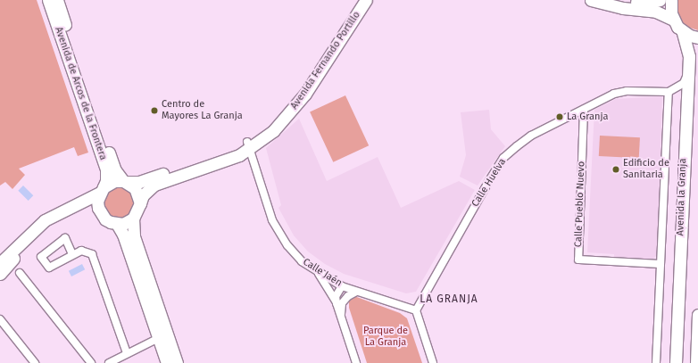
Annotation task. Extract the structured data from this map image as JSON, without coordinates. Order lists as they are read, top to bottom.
{
  "streets": {
    "main road": ["Avenida Fernando Portillo", "Avenida de Arcos de la Frontera", "Avenida la Granja"],
    "street": ["Calle Huelva", "Calle Pueblo Nuevo", "Calle Jaén"]
  },
  "crossings": [
    ["Avenida Fernando Portillo", "Avenida de Arcos de la Frontera"],
    ["Avenida Fernando Portillo", "Calle Jaén"],
    ["Calle Huelva", "Calle Pueblo Nuevo"],
    ["Calle Huelva", "Calle Jaén"]
  ],
  "districts": ["LA GRANJA"],
  "parks": ["Parque de La Granja"],
  "places": ["Centro de Mayores La Granja", "La Granja", "Edificio de Sanitaria"]
}
